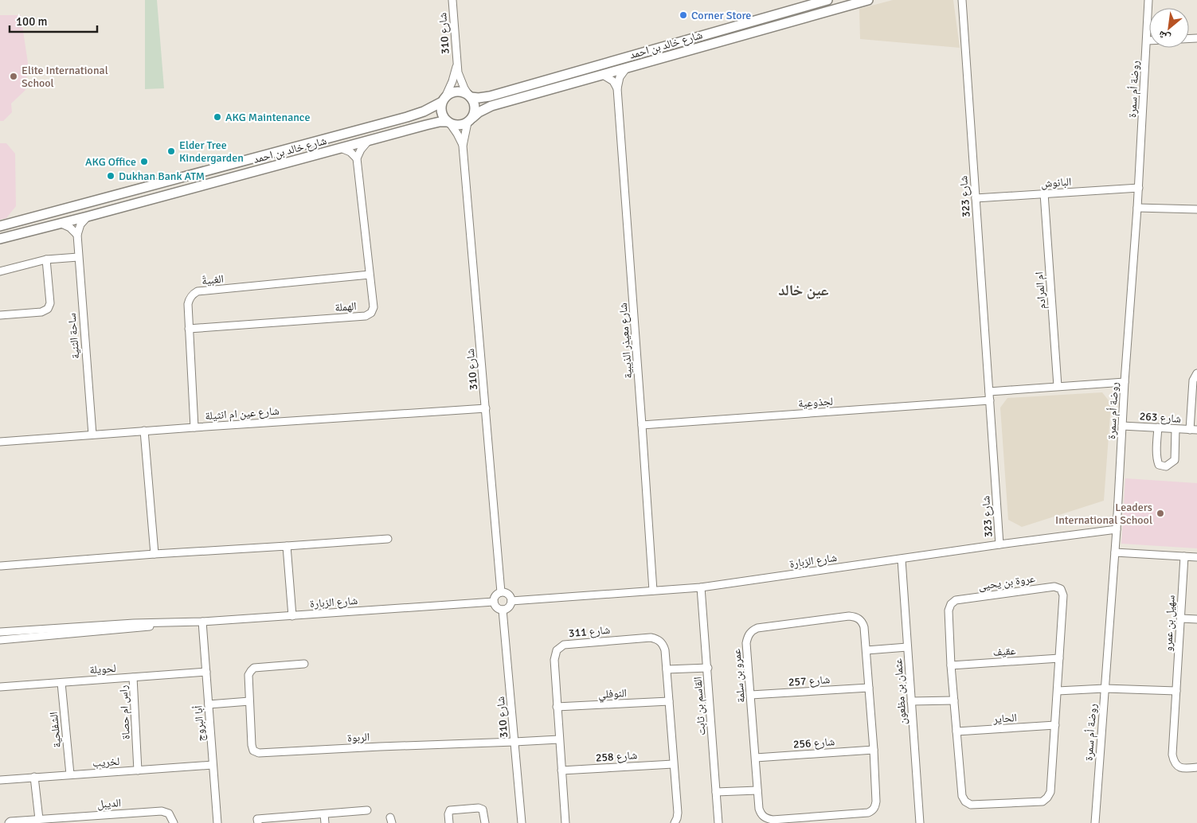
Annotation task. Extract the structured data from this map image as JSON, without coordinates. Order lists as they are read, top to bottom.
{
  "streets": {
    "main road": ["شارع خالد بن احمد"],
    "street": [
      "شارع 310",
      "روضة أم سمرة",
      "البانوش",
      "شارع 323",
      "الغبيةّ",
      "ام المرادم",
      "الهملة",
      "ساحة الثنية",
      "شارع معيذر الذيبية",
      "لجذوعية",
      "شارع عين ام انثيلة",
      "شارع 263",
      "شارع الزبارة",
      "عروة بن يحيى",
      "سهيل بن عمرو",
      "شارع 311",
      "عقيف",
      "لحويلة",
      "عمرو بن سلمة",
      "شارع 257",
      "عثمان بن مظعون",
      "النوفلي",
      "القاسم بن ثابت",
      "راس ام حصاة",
      "الحاير",
      "أبا البروج",
      "الشفلحية",
      "الربوة",
      "شارع 256",
      "شارع 258",
      "لخريب",
      "الديبل"
    ]
  },
  "crossings": [
    ["شارع 310", "شارع خالد بن احمد"],
    ["شارع 310", "شارع عين ام انثيلة"],
    ["شارع 310", "شارع الزبارة"],
    ["شارع 310", "الربوة"],
    ["شارع خالد بن احمد", "شارع معيذر الذيبية"],
    ["روضة أم سمرة", "البانوش"],
    ["روضة أم سمرة", "شارع 263"],
    ["روضة أم سمرة", "شارع الزبارة"],
    ["البانوش", "شارع 323"],
    ["البانوش", "ام المرادم"],
    ["شارع 323", "لجذوعية"],
    ["شارع 323", "شارع الزبارة"],
    ["الغبيةّ", "الهملة"],
    ["الغبيةّ", "شارع عين ام انثيلة"],
    ["ساحة الثنية", "شارع عين ام انثيلة"],
    ["شارع معيذر الذيبية", "لجذوعية"],
    ["شارع معيذر الذيبية", "شارع الزبارة"],
    ["شارع الزبارة", "عثمان بن مظعون"],
    ["شارع الزبارة", "القاسم بن ثابت"],
    ["شارع الزبارة", "أبا البروج"],
    ["عروة بن يحيى", "عقيف"],
    ["عروة بن يحيى", "الحاير"],
    ["شارع 311", "النوفلي"],
    ["شارع 311", "شارع 258"],
    ["لحويلة", "راس ام حصاة"],
    ["لحويلة", "أبا البروج"],
    ["لحويلة", "الشفلحية"],
    ["عمرو بن سلمة", "شارع 257"],
    ["عمرو بن سلمة", "شارع 256"],
    ["راس ام حصاة", "لخريب"],
    ["أبا البروج", "لخريب"],
    ["الشفلحية", "لخريب"]
  ],
  "districts": ["عين خالد"],
  "places": [
    "Corner Store",
    "Elite International School",
    "AKG Maintenance",
    "Elder Tree Kindergarden",
    "AKG Office",
    "Dukhan Bank ATM",
    "Leaders International School"
  ],
  "scale_bar": "100 m",
  "north": "bottom left"
}
